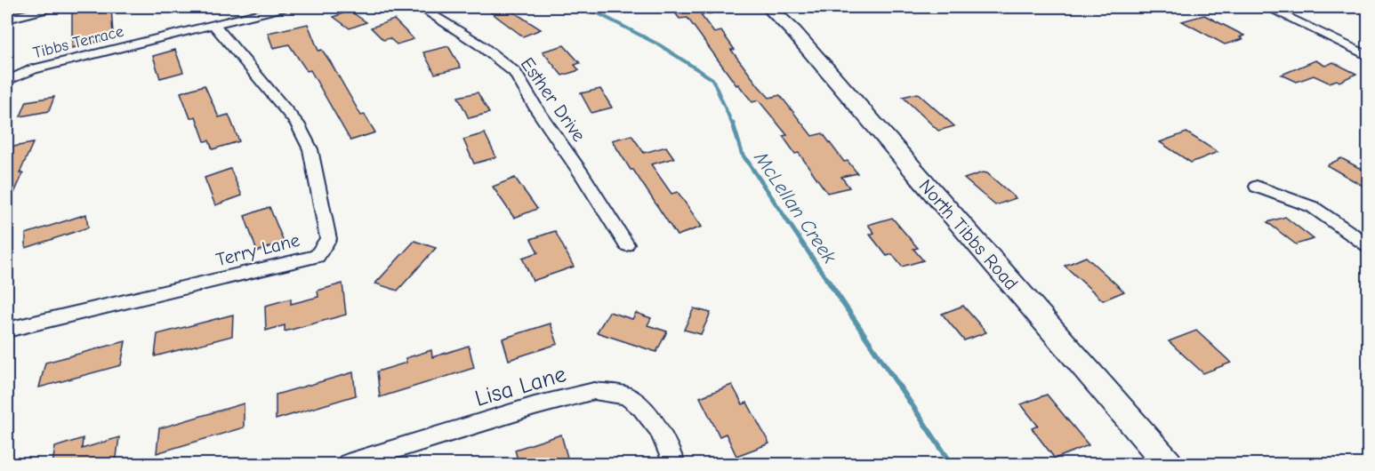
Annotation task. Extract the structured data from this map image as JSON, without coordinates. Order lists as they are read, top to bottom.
{
  "streets": {
    "street": [
      "Tibbs Terrace",
      "Esther Drive",
      "North Tibbs Road",
      "Terry Lane",
      "Lisa Lane"
    ]
  },
  "crossings": [
    ["Tibbs Terrace", "Terry Lane"]
  ],
  "water": ["McLellan Creek"]
}
